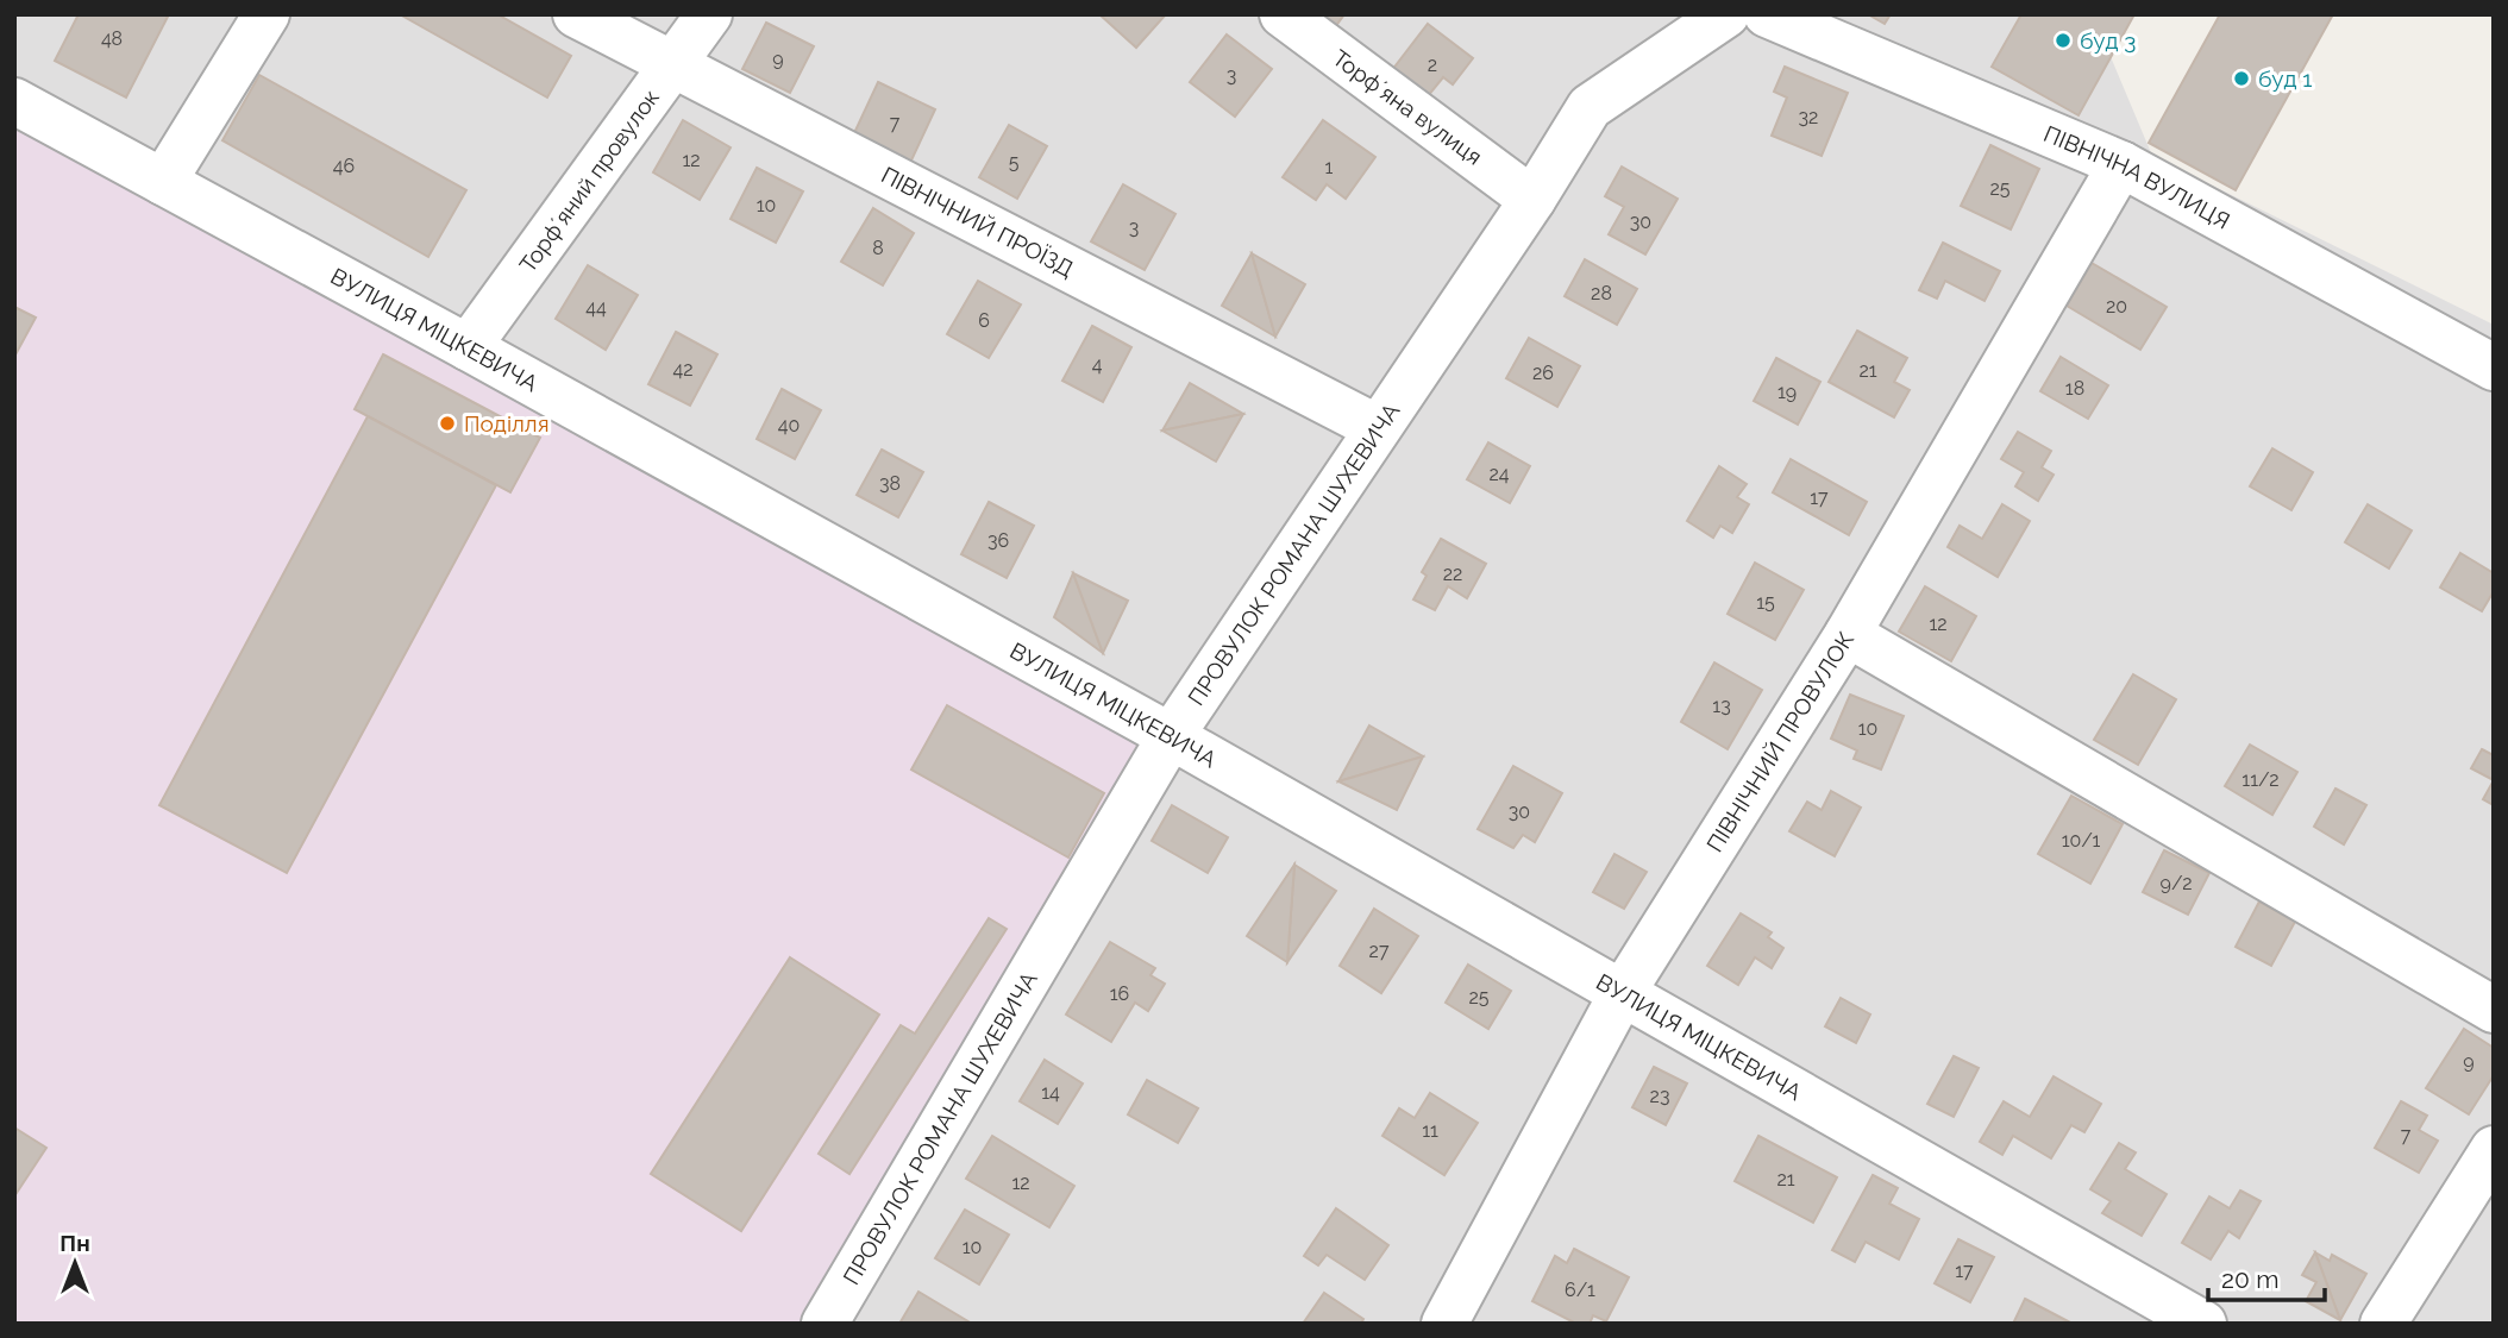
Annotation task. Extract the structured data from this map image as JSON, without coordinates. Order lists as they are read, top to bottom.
{
  "streets": {
    "street": [
      "Торфʼяна вулиця",
      "ПІВНІЧНА ВУЛИЦЯ",
      "Торфʼяний провулок",
      "ПІВНІЧНИЙ ПРОЇЗД",
      "ВУЛИЦЯ МІЦКЕВИЧА",
      "ПРОВУЛОК РОМАНА ШУХЕВИЧА",
      "ПІВНІЧНИЙ ПРОВУЛОК"
    ]
  },
  "crossings": [
    ["Торфʼяна вулиця", "ПРОВУЛОК РОМАНА ШУХЕВИЧА"],
    ["ПІВНІЧНА ВУЛИЦЯ", "ПІВНІЧНИЙ ПРОВУЛОК"],
    ["Торфʼяний провулок", "ПІВНІЧНИЙ ПРОЇЗД"],
    ["Торфʼяний провулок", "ВУЛИЦЯ МІЦКЕВИЧА"],
    ["ПІВНІЧНИЙ ПРОЇЗД", "ПРОВУЛОК РОМАНА ШУХЕВИЧА"],
    ["ВУЛИЦЯ МІЦКЕВИЧА", "ПРОВУЛОК РОМАНА ШУХЕВИЧА"],
    ["ВУЛИЦЯ МІЦКЕВИЧА", "ПІВНІЧНИЙ ПРОВУЛОК"]
  ],
  "places": ["буд 3", "буд 1", "Поділля"],
  "house_numbers": [
    "48",
    "9",
    "2",
    "3",
    "32",
    "7",
    "12",
    "5",
    "46",
    "1",
    "25",
    "10",
    "30",
    "3",
    "8",
    "28",
    "20",
    "44",
    "6",
    "4",
    "42",
    "21",
    "26",
    "18",
    "19",
    "40",
    "24",
    "38",
    "17",
    "36",
    "22",
    "15",
    "12",
    "13",
    "10",
    "11/2",
    "30",
    "10/1",
    "9/2",
    "27",
    "16",
    "25",
    "9",
    "14",
    "23",
    "11",
    "7",
    "21",
    "12",
    "10",
    "17",
    "6/1"
  ],
  "scale_bar": "20 m",
  "north": "top"
}
